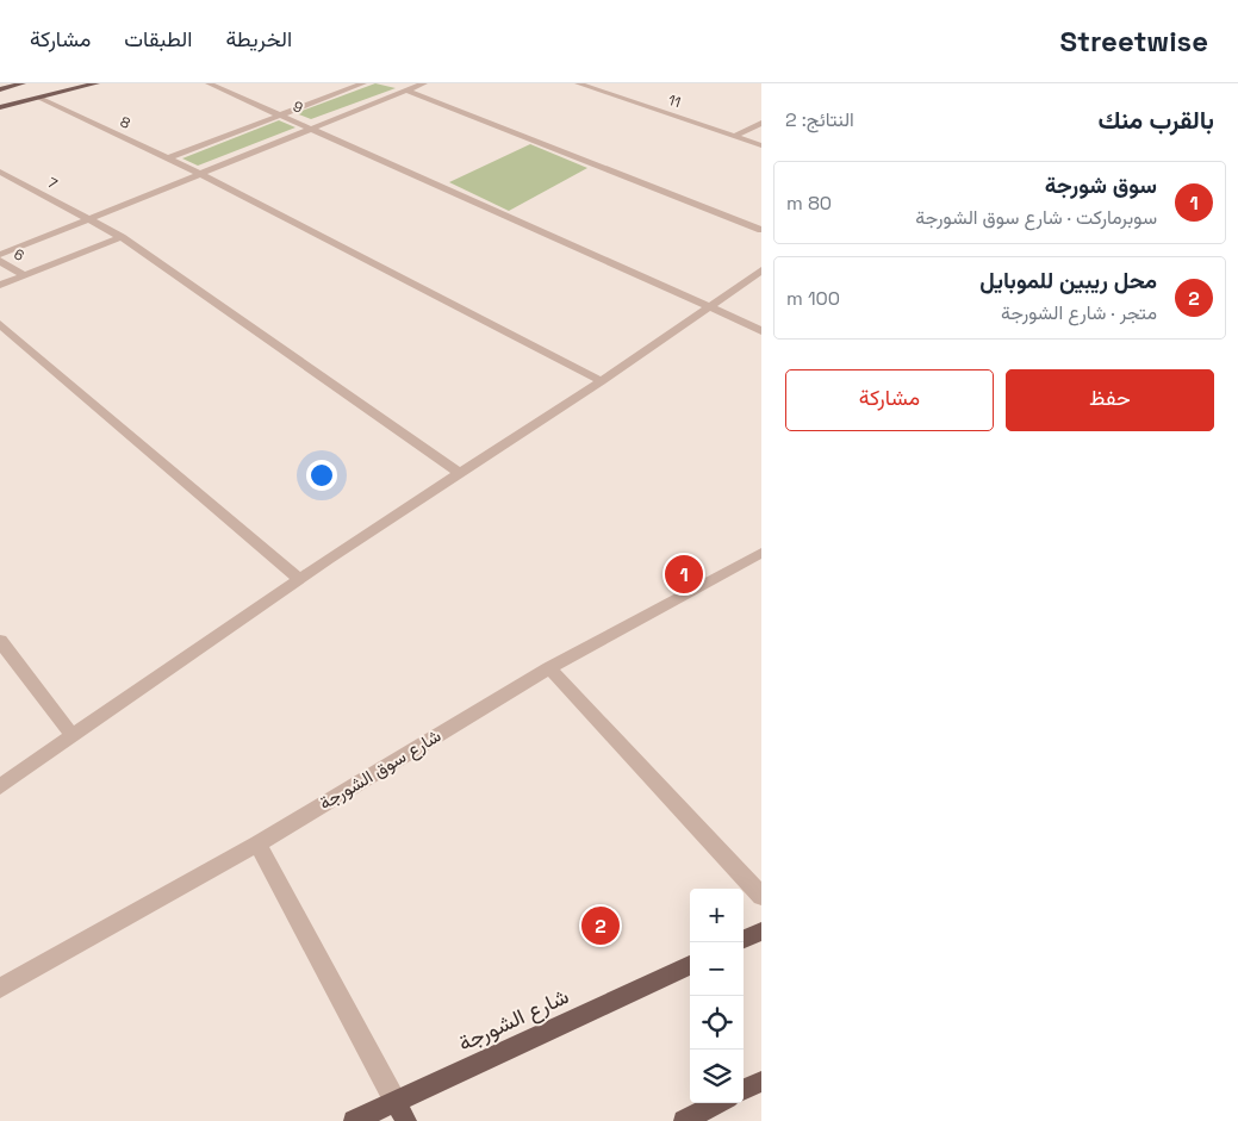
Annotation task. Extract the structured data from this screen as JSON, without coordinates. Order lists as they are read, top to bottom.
{
  "streets": {
    "main road": ["شارع الشورجة"],
    "street": [
      "11",
      "9",
      "8",
      "7",
      "6",
      "شارع سوق الشورجة"
    ]
  },
  "page": {
    "header": "Streetwise",
    "nav": ["الخريطة", "الطبقات", "مشاركة"],
    "heading": ["بالقرب منك", "النتائج: 2"],
    "list": [
      {
        "mark": "1",
        "name": "سوق شورجة",
        "note": "سوبرماركت · شارع سوق الشورجة",
        "value": "80 m"
      },
      {
        "mark": "2",
        "name": "محل ريبين للموبايل",
        "note": "متجر · شارع الشورجة",
        "value": "100 m"
      }
    ],
    "buttons": ["حفظ", "مشاركة"],
    "pins": ["1", "2"],
    "map_buttons": ["+", "−"]
  }
}
